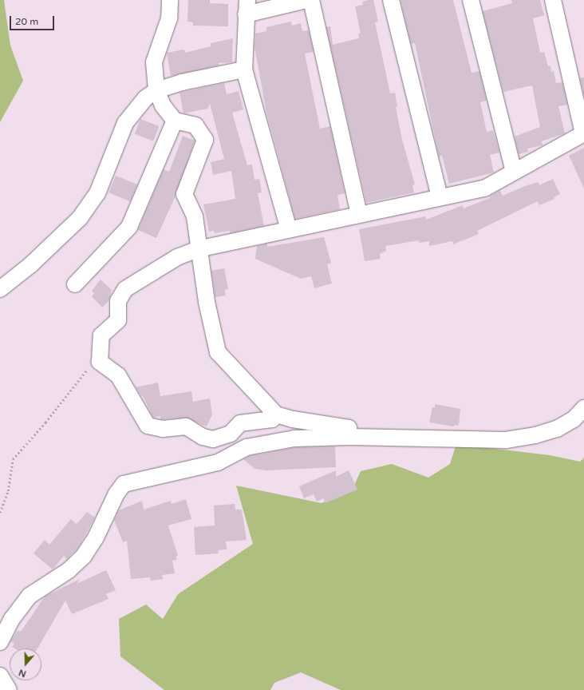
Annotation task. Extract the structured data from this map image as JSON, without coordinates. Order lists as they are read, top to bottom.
{
  "scale_bar": "20 m",
  "north": "bottom"
}
